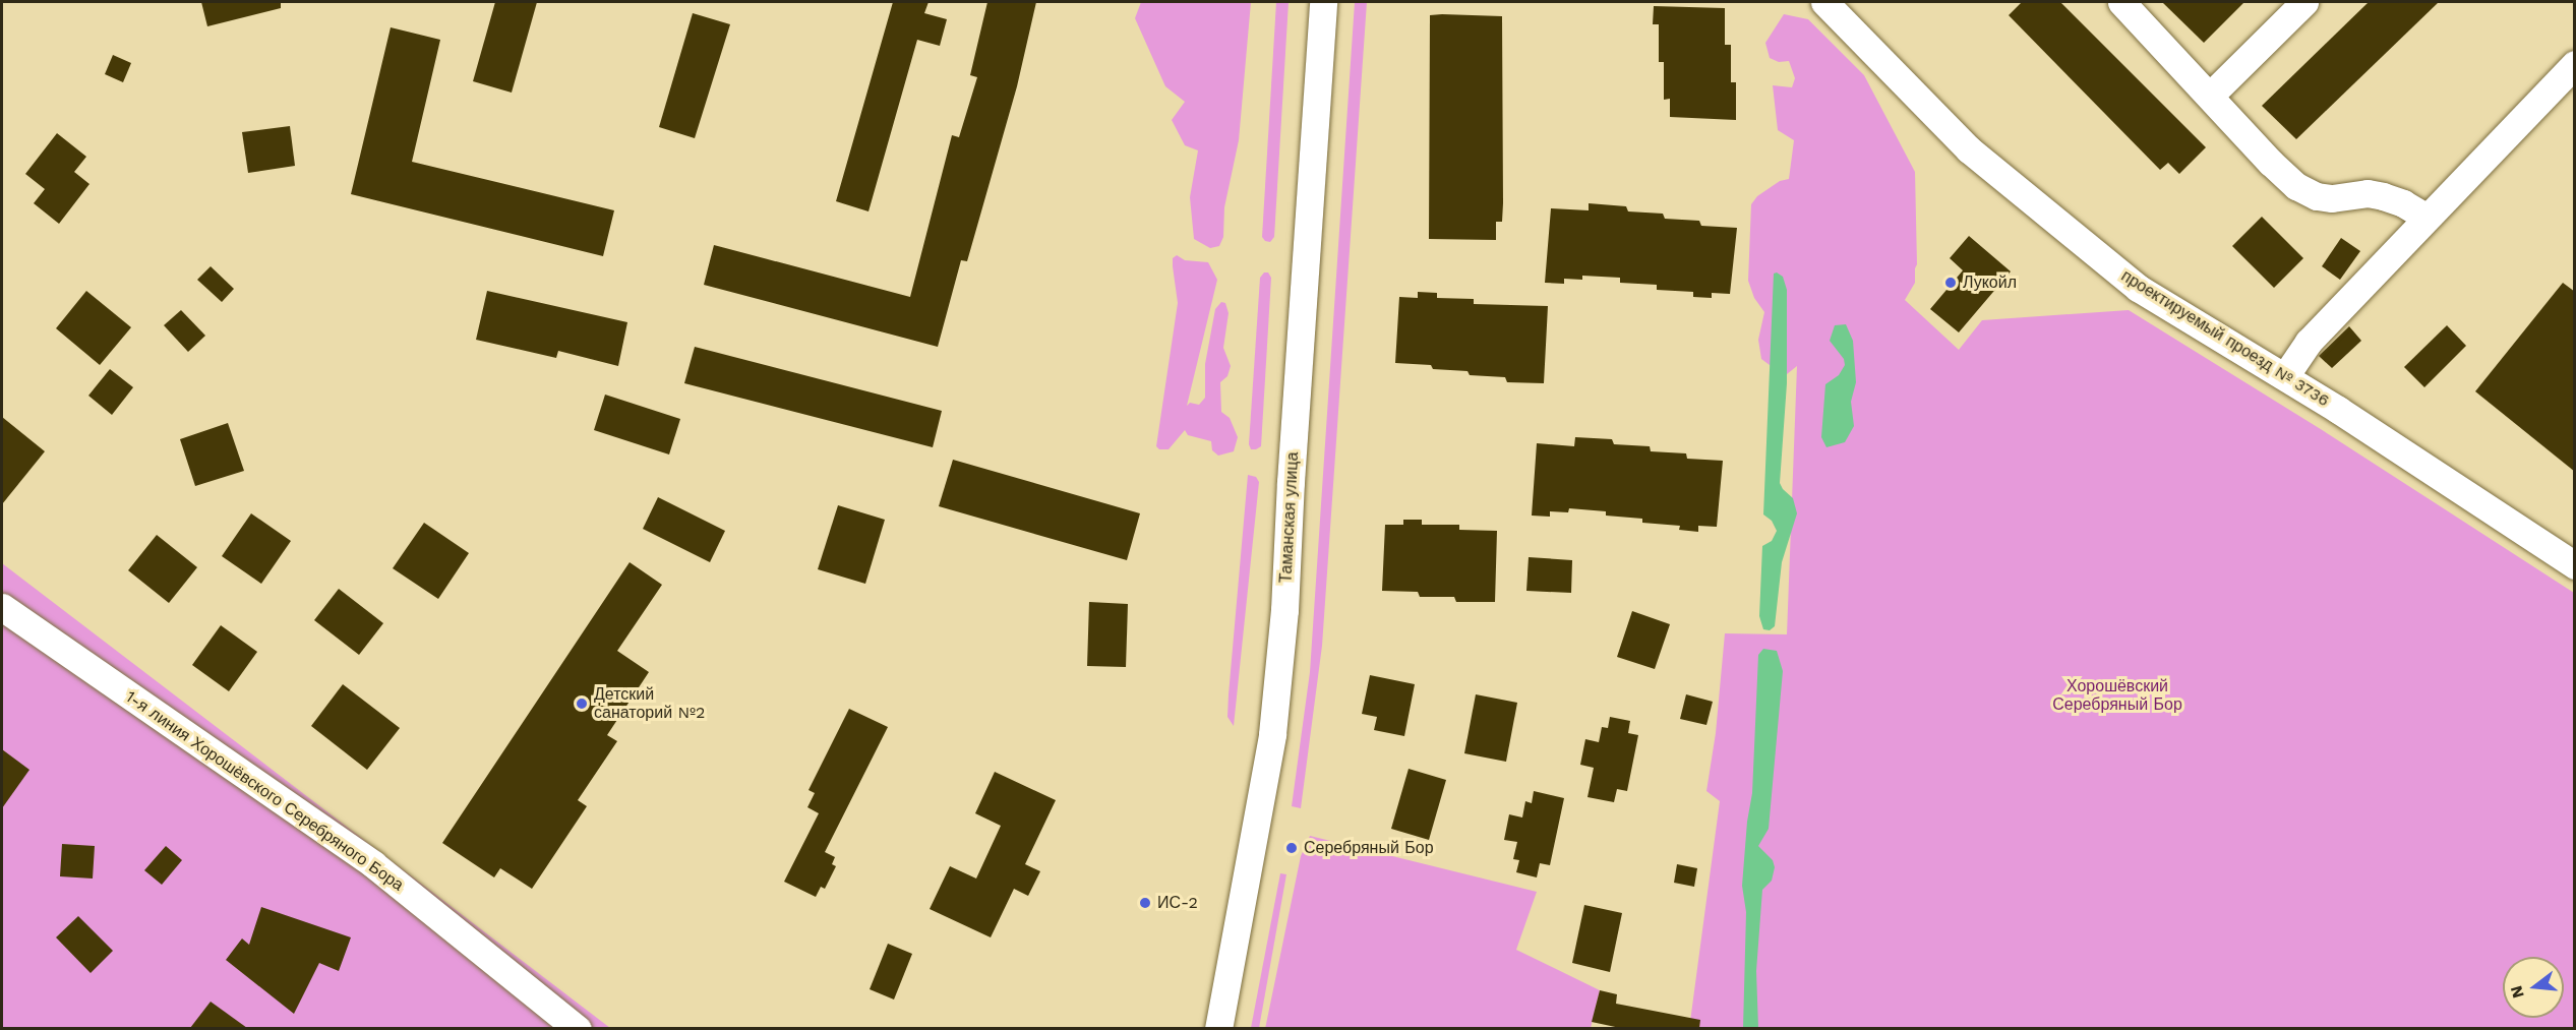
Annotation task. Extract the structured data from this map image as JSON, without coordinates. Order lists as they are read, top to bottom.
{
  "streets": {
    "street": ["проектируемый проезд № 3736", "Таманская улица", "1-я линия Хорошёвского Серебряного Бора"]
  },
  "parks": ["Хорошёвский Серебряный Бор"],
  "places": [
    "Лукойл",
    "Детский санаторий №2",
    "Серебряный Бор",
    "ИС-2"
  ],
  "north": "left"
}
